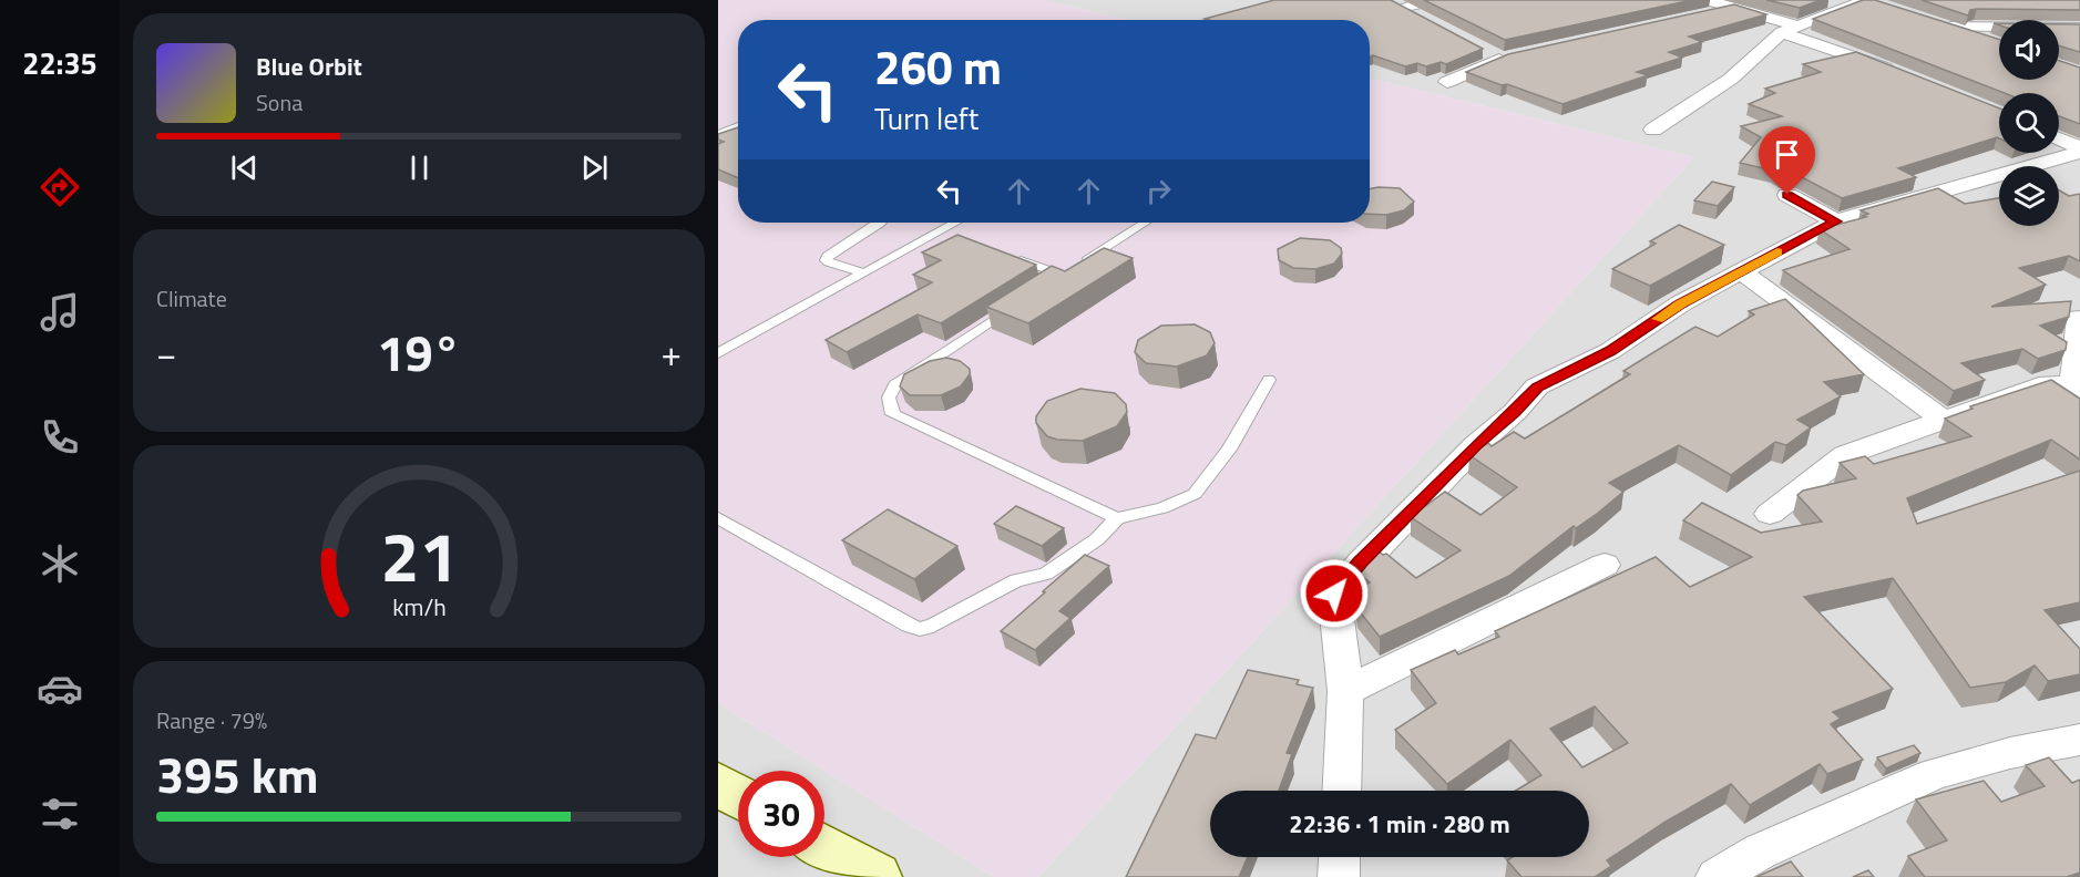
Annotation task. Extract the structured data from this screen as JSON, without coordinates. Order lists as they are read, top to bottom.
{
  "page": {
    "tabs": "22:35",
    "turn": ["260 m", "Turn left"],
    "song": ["Blue Orbit", "Sona"],
    "tile": [
      "Climate",
      ["Range · 79%", "395 km"]
    ],
    "heat": ["−", "19°", "+"],
    "limit": "30",
    "trip": "22:36 · 1 min · 280 m",
    "gauge": ["21", "km/h"]
  }
}
